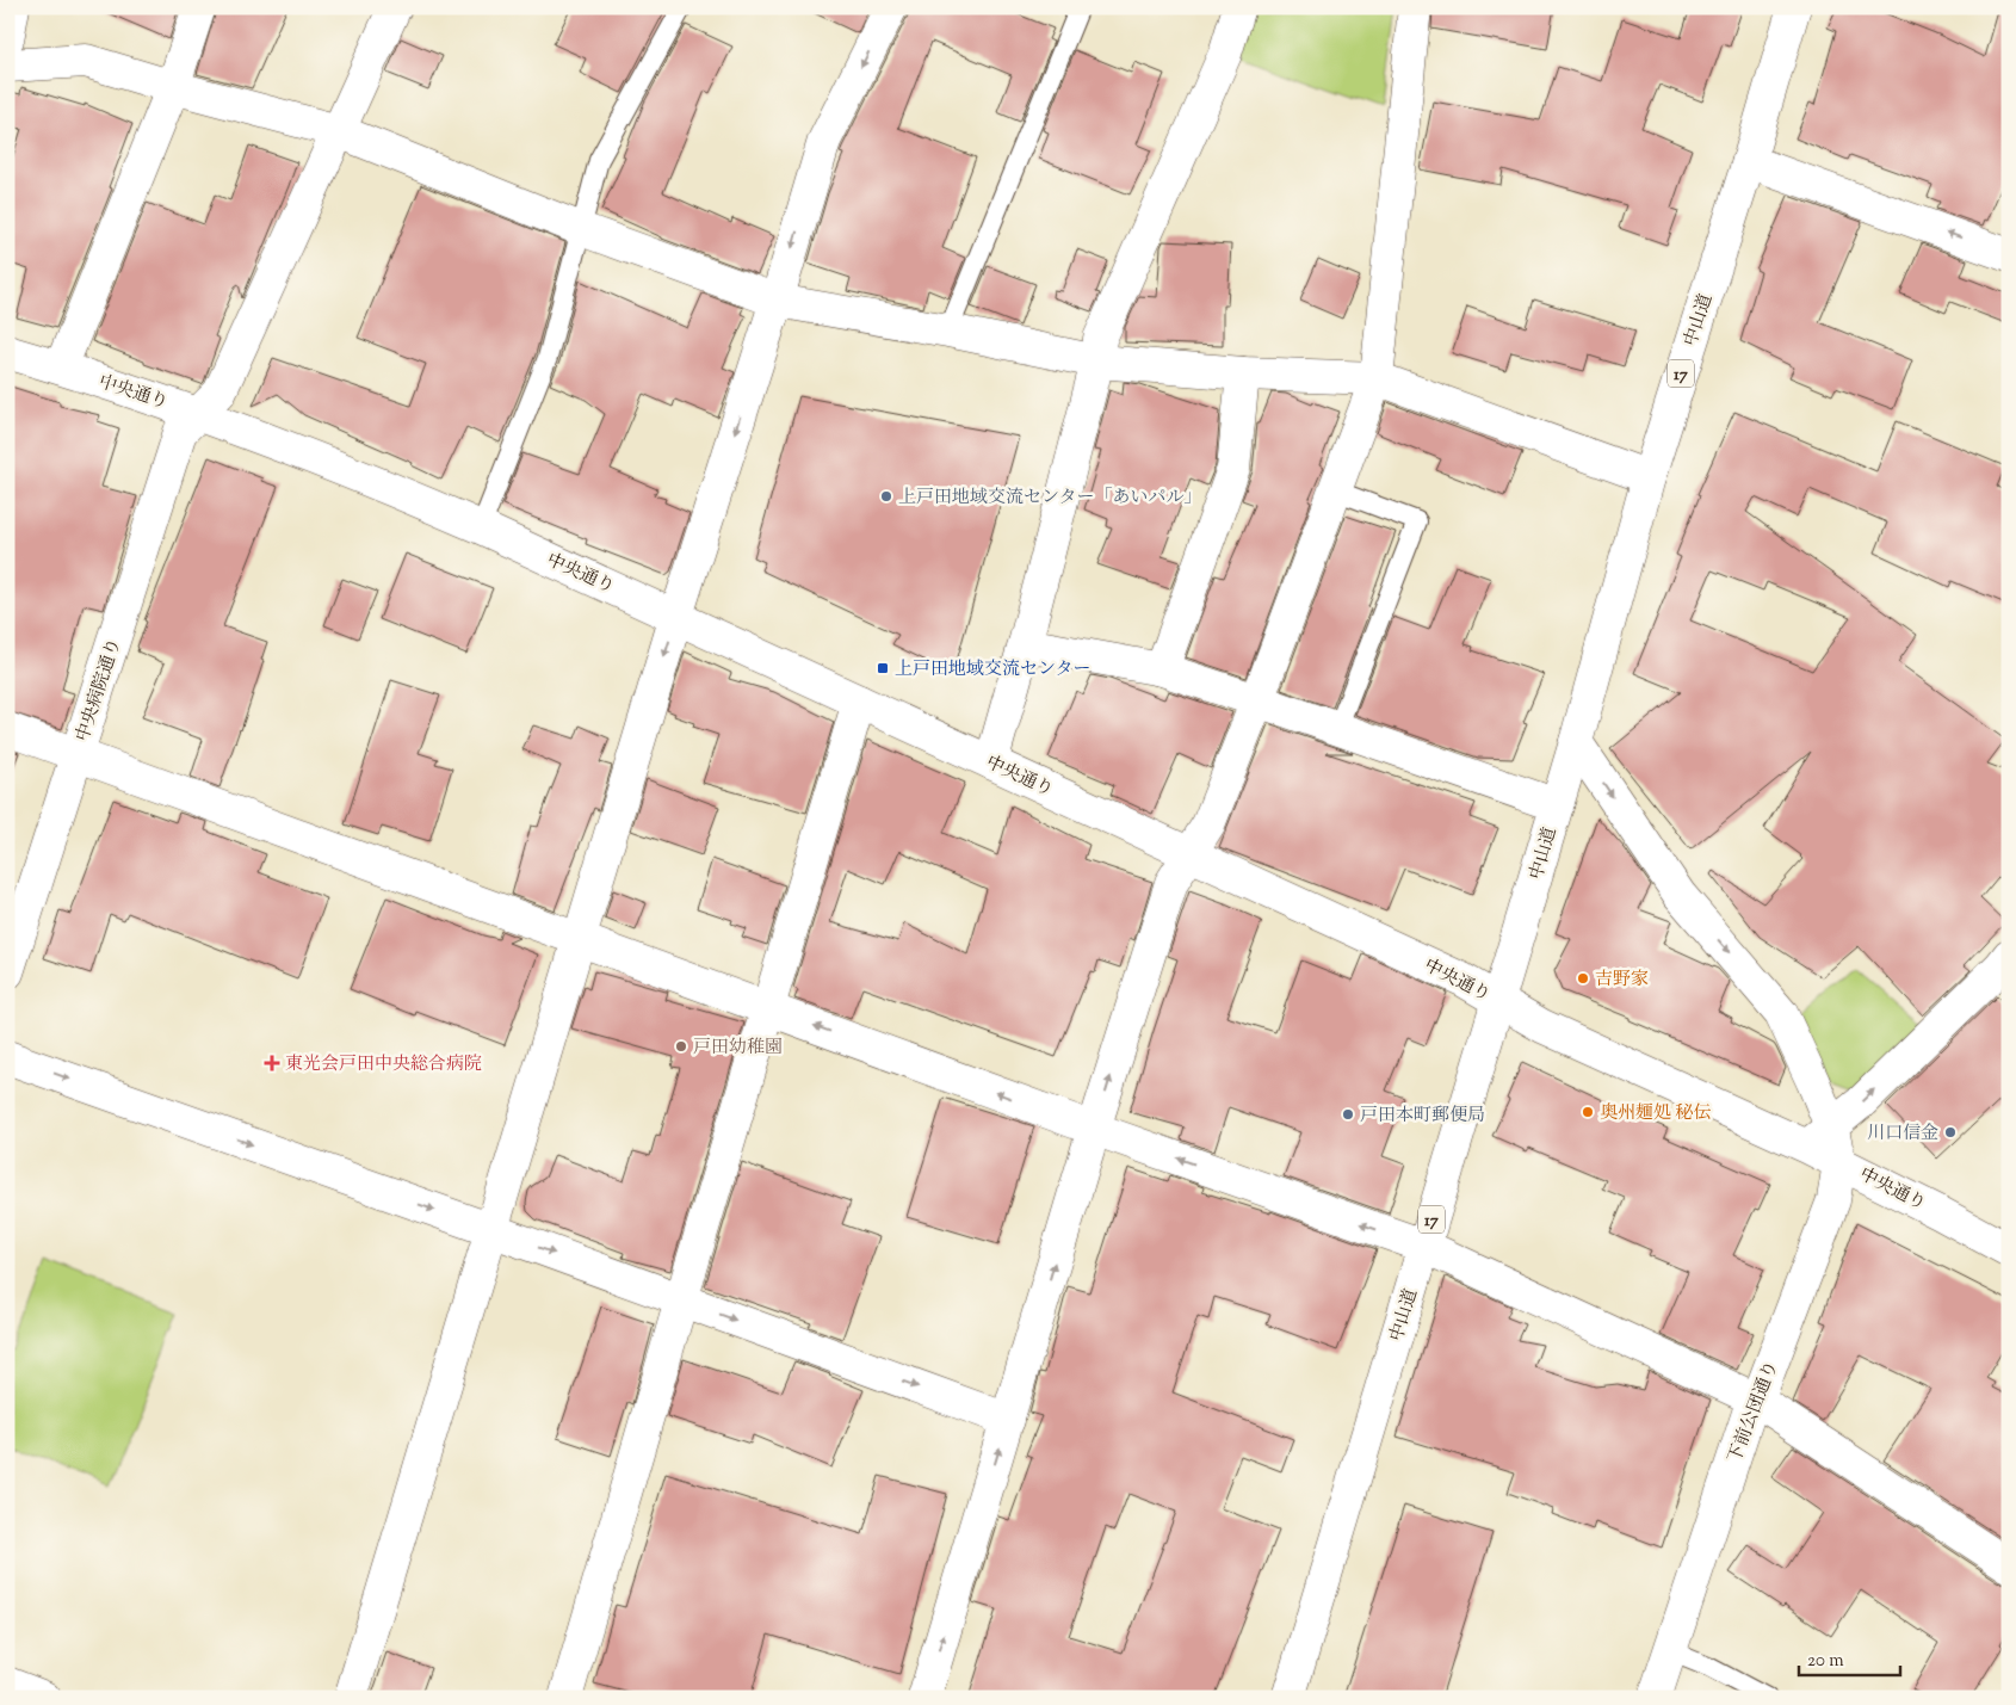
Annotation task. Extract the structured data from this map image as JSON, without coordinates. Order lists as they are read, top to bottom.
{
  "streets": {
    "main road": [
      "中山道",
      "17",
      "中央通り",
      "中央病院通り",
      "下前公団通り"
    ]
  },
  "crossings": [
    ["中山道", "中央通り"],
    ["中央通り", "中央病院通り"],
    ["中央通り", "下前公団通り"]
  ],
  "places": {
    "other": [
      "上戸田地域交流センター「あいパル」",
      "吉野家",
      "戸田幼稚園",
      "奥州麺処 秘伝",
      "戸田本町郵便局",
      "川口信金"
    ],
    "transit": ["上戸田地域交流センター"],
    "health": ["東光会戸田中央総合病院"]
  },
  "scale_bar": "20 m"
}
